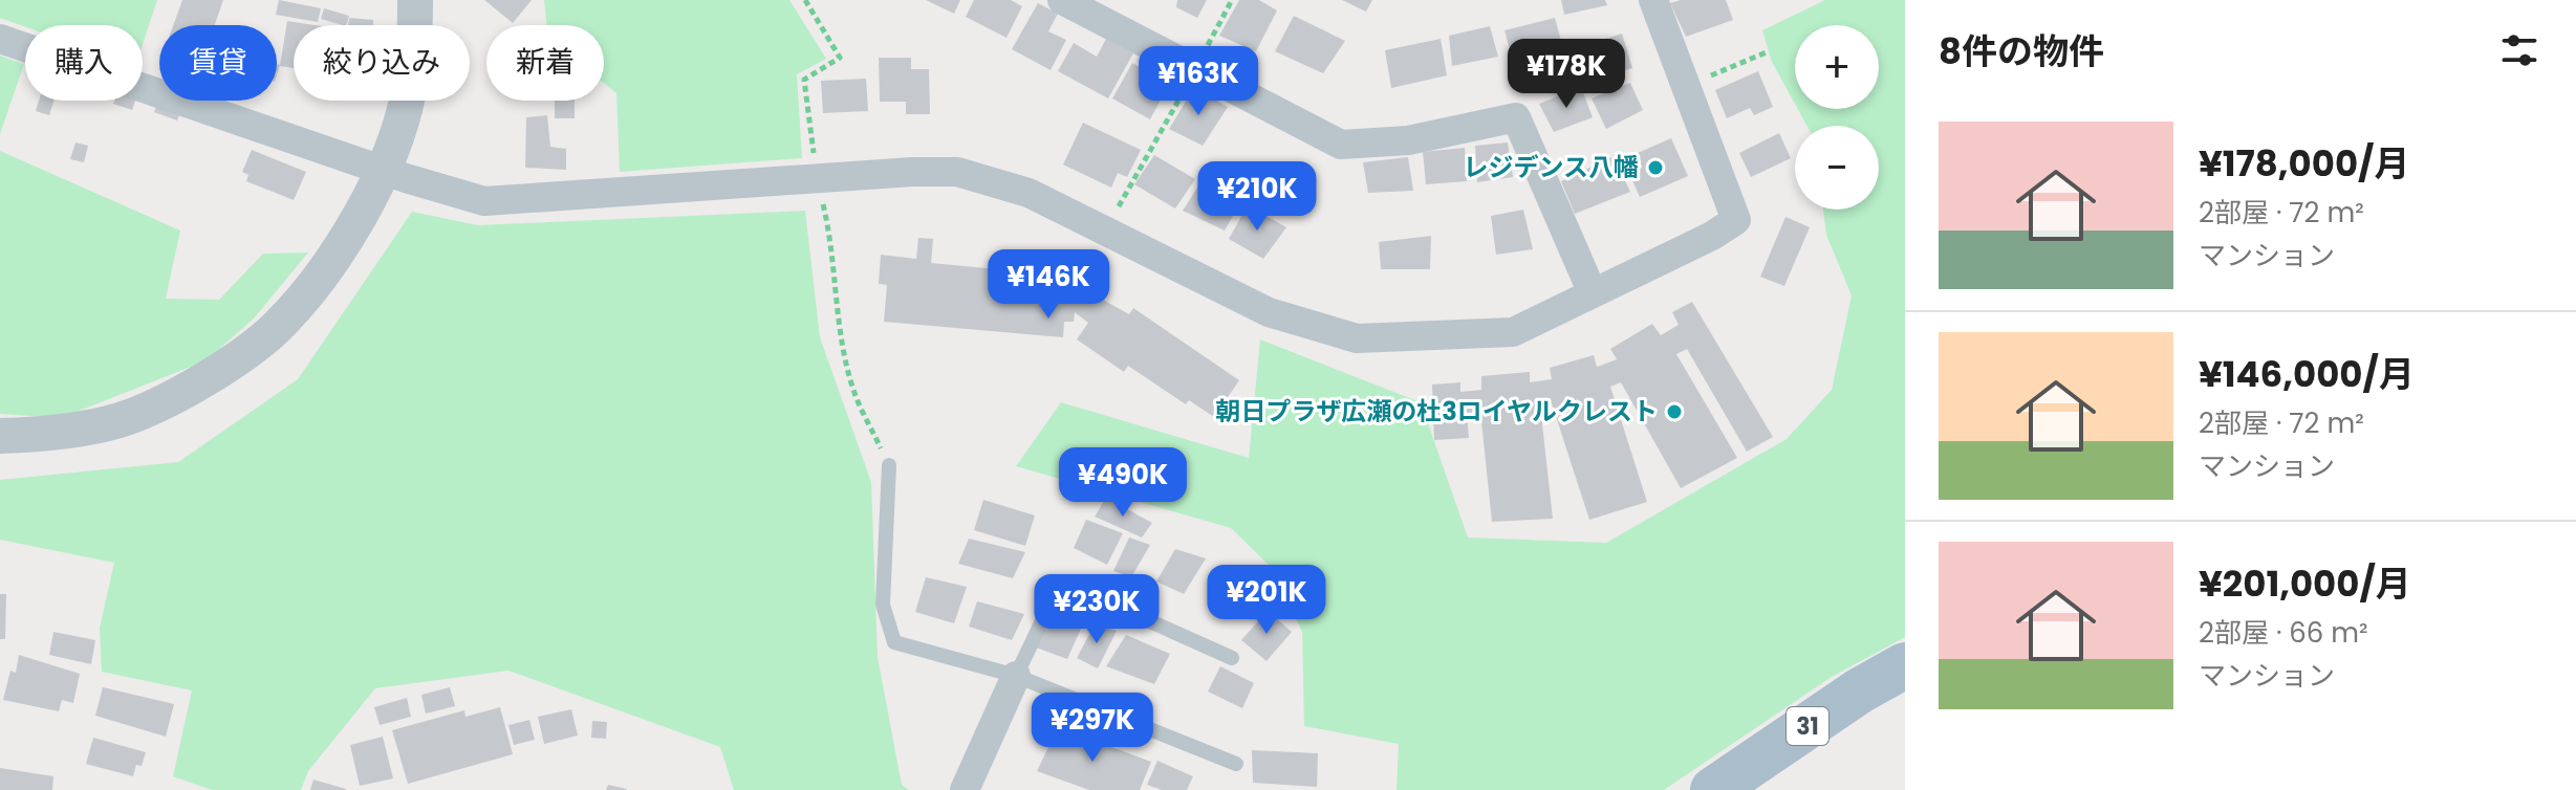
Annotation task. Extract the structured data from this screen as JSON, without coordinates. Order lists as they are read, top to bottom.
{
  "streets": {
    "main road": ["31"]
  },
  "places": ["レジデンス八幡", "朝日プラザ広瀬の杜3ロイヤルクレスト"],
  "page": {
    "heading": "8件の物件",
    "map_buttons": ["+", "−"],
    "chip": [
      "購入",
      "賃貸",
      "絞り込み",
      "新着"
    ],
    "price": [
      "¥178K",
      "¥163K",
      "¥210K",
      "¥146K",
      "¥490K",
      "¥201K",
      "¥230K",
      "¥297K"
    ],
    "list": [
      {
        "name": "¥178,000/月",
        "note": "2部屋 · 72 m² · マンション"
      },
      {
        "name": "¥146,000/月",
        "note": "2部屋 · 72 m² · マンション"
      },
      {
        "name": "¥201,000/月",
        "note": "2部屋 · 66 m² · マンション"
      }
    ]
  }
}
